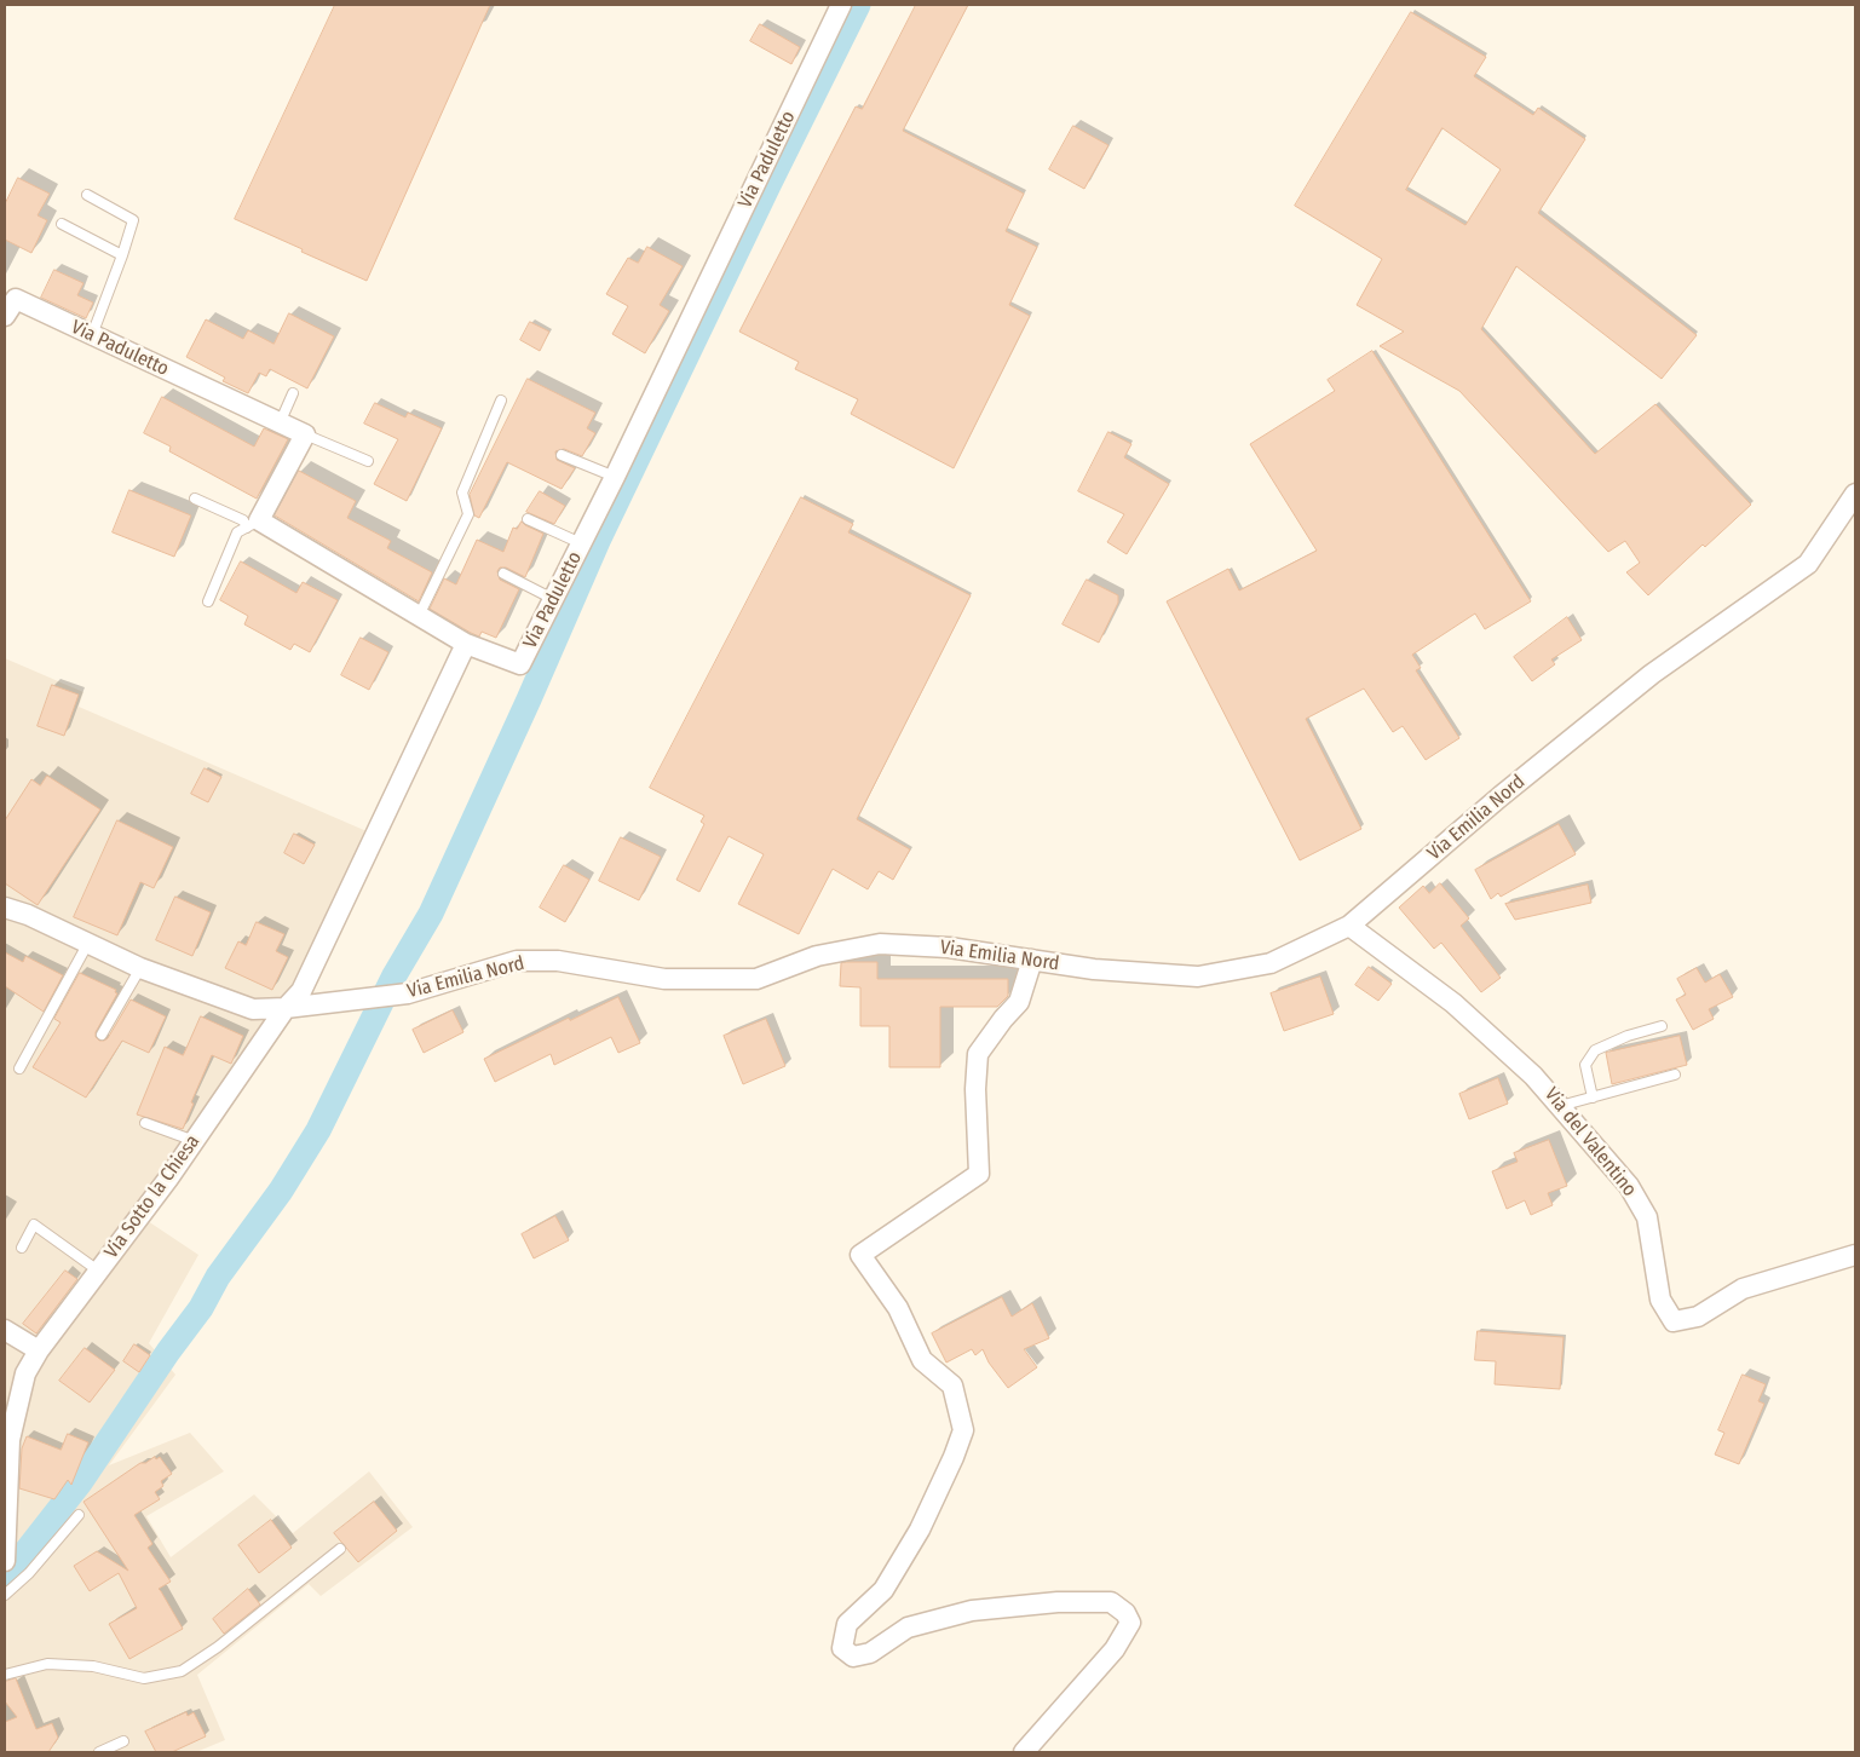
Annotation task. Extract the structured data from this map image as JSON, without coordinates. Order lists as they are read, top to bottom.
{
  "streets": {
    "street": [
      "Via Paduletto",
      "Via Emilia Nord",
      "Via del Valentino",
      "Via Sotto la Chiesa"
    ]
  },
  "crossings": [
    ["Via Paduletto", "Via Sotto la Chiesa"],
    ["Via Emilia Nord", "Via del Valentino"],
    ["Via Emilia Nord", "Via Sotto la Chiesa"]
  ]
}
